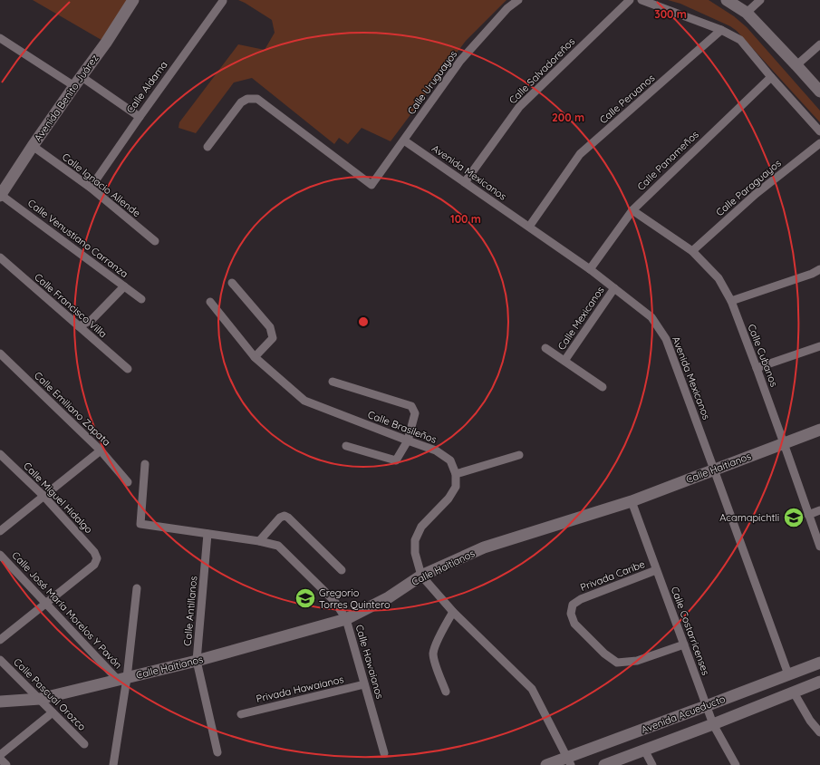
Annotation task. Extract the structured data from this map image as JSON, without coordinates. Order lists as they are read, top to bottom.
{
  "streets": {
    "street": [
      "Calle Salvadoreños",
      "Calle Uruguayos",
      "Calle Aldama",
      "Avenida Benito Juárez",
      "Calle Peruanos",
      "Calle Panameños",
      "Avenida Mexicanos",
      "Calle Ignacio Allende",
      "Calle Paraguayos",
      "Calle Venustiano Carranza",
      "Calle Francisco Villa",
      "Calle Mexicanos",
      "Calle Cubanos",
      "Calle Emiliano Zapata",
      "Calle Brasileños",
      "Calle Haitianos",
      "Calle Miguel Hidalgo",
      "Privada Caribe",
      "Calle José María Morelos Y Pavón",
      "Calle Antillanos",
      "Calle Costarricenses",
      "Calle Hawaianos",
      "Privada Hawaianos",
      "Calle Pascual Orozco",
      "Avenida Acueducto"
    ]
  },
  "crossings": [
    ["Calle Salvadoreños", "Avenida Mexicanos"],
    ["Calle Uruguayos", "Avenida Mexicanos"],
    ["Calle Aldama", "Calle Ignacio Allende"],
    ["Avenida Benito Juárez", "Calle Ignacio Allende"],
    ["Avenida Benito Juárez", "Calle Venustiano Carranza"],
    ["Calle Peruanos", "Avenida Mexicanos"],
    ["Calle Panameños", "Avenida Mexicanos"],
    ["Calle Panameños", "Calle Cubanos"],
    ["Avenida Mexicanos", "Calle Mexicanos"],
    ["Avenida Mexicanos", "Calle Haitianos"],
    ["Avenida Mexicanos", "Avenida Acueducto"],
    ["Calle Paraguayos", "Calle Cubanos"],
    ["Calle Cubanos", "Calle Haitianos"],
    ["Calle Haitianos", "Calle José María Morelos Y Pavón"],
    ["Calle Haitianos", "Calle Antillanos"],
    ["Calle Haitianos", "Calle Costarricenses"],
    ["Calle Haitianos", "Calle Hawaianos"],
    ["Calle Haitianos", "Calle Pascual Orozco"],
    ["Calle Miguel Hidalgo", "Calle José María Morelos Y Pavón"],
    ["Privada Caribe", "Calle Costarricenses"],
    ["Calle Antillanos", "Calle Hawaianos"],
    ["Calle Costarricenses", "Avenida Acueducto"],
    ["Calle Hawaianos", "Privada Hawaianos"]
  ],
  "places": {
    "school or university": ["Acamapichtli", "Gregorio Torres Quintero"]
  },
  "rings": ["300 m", "200 m", "100 m"]
}
